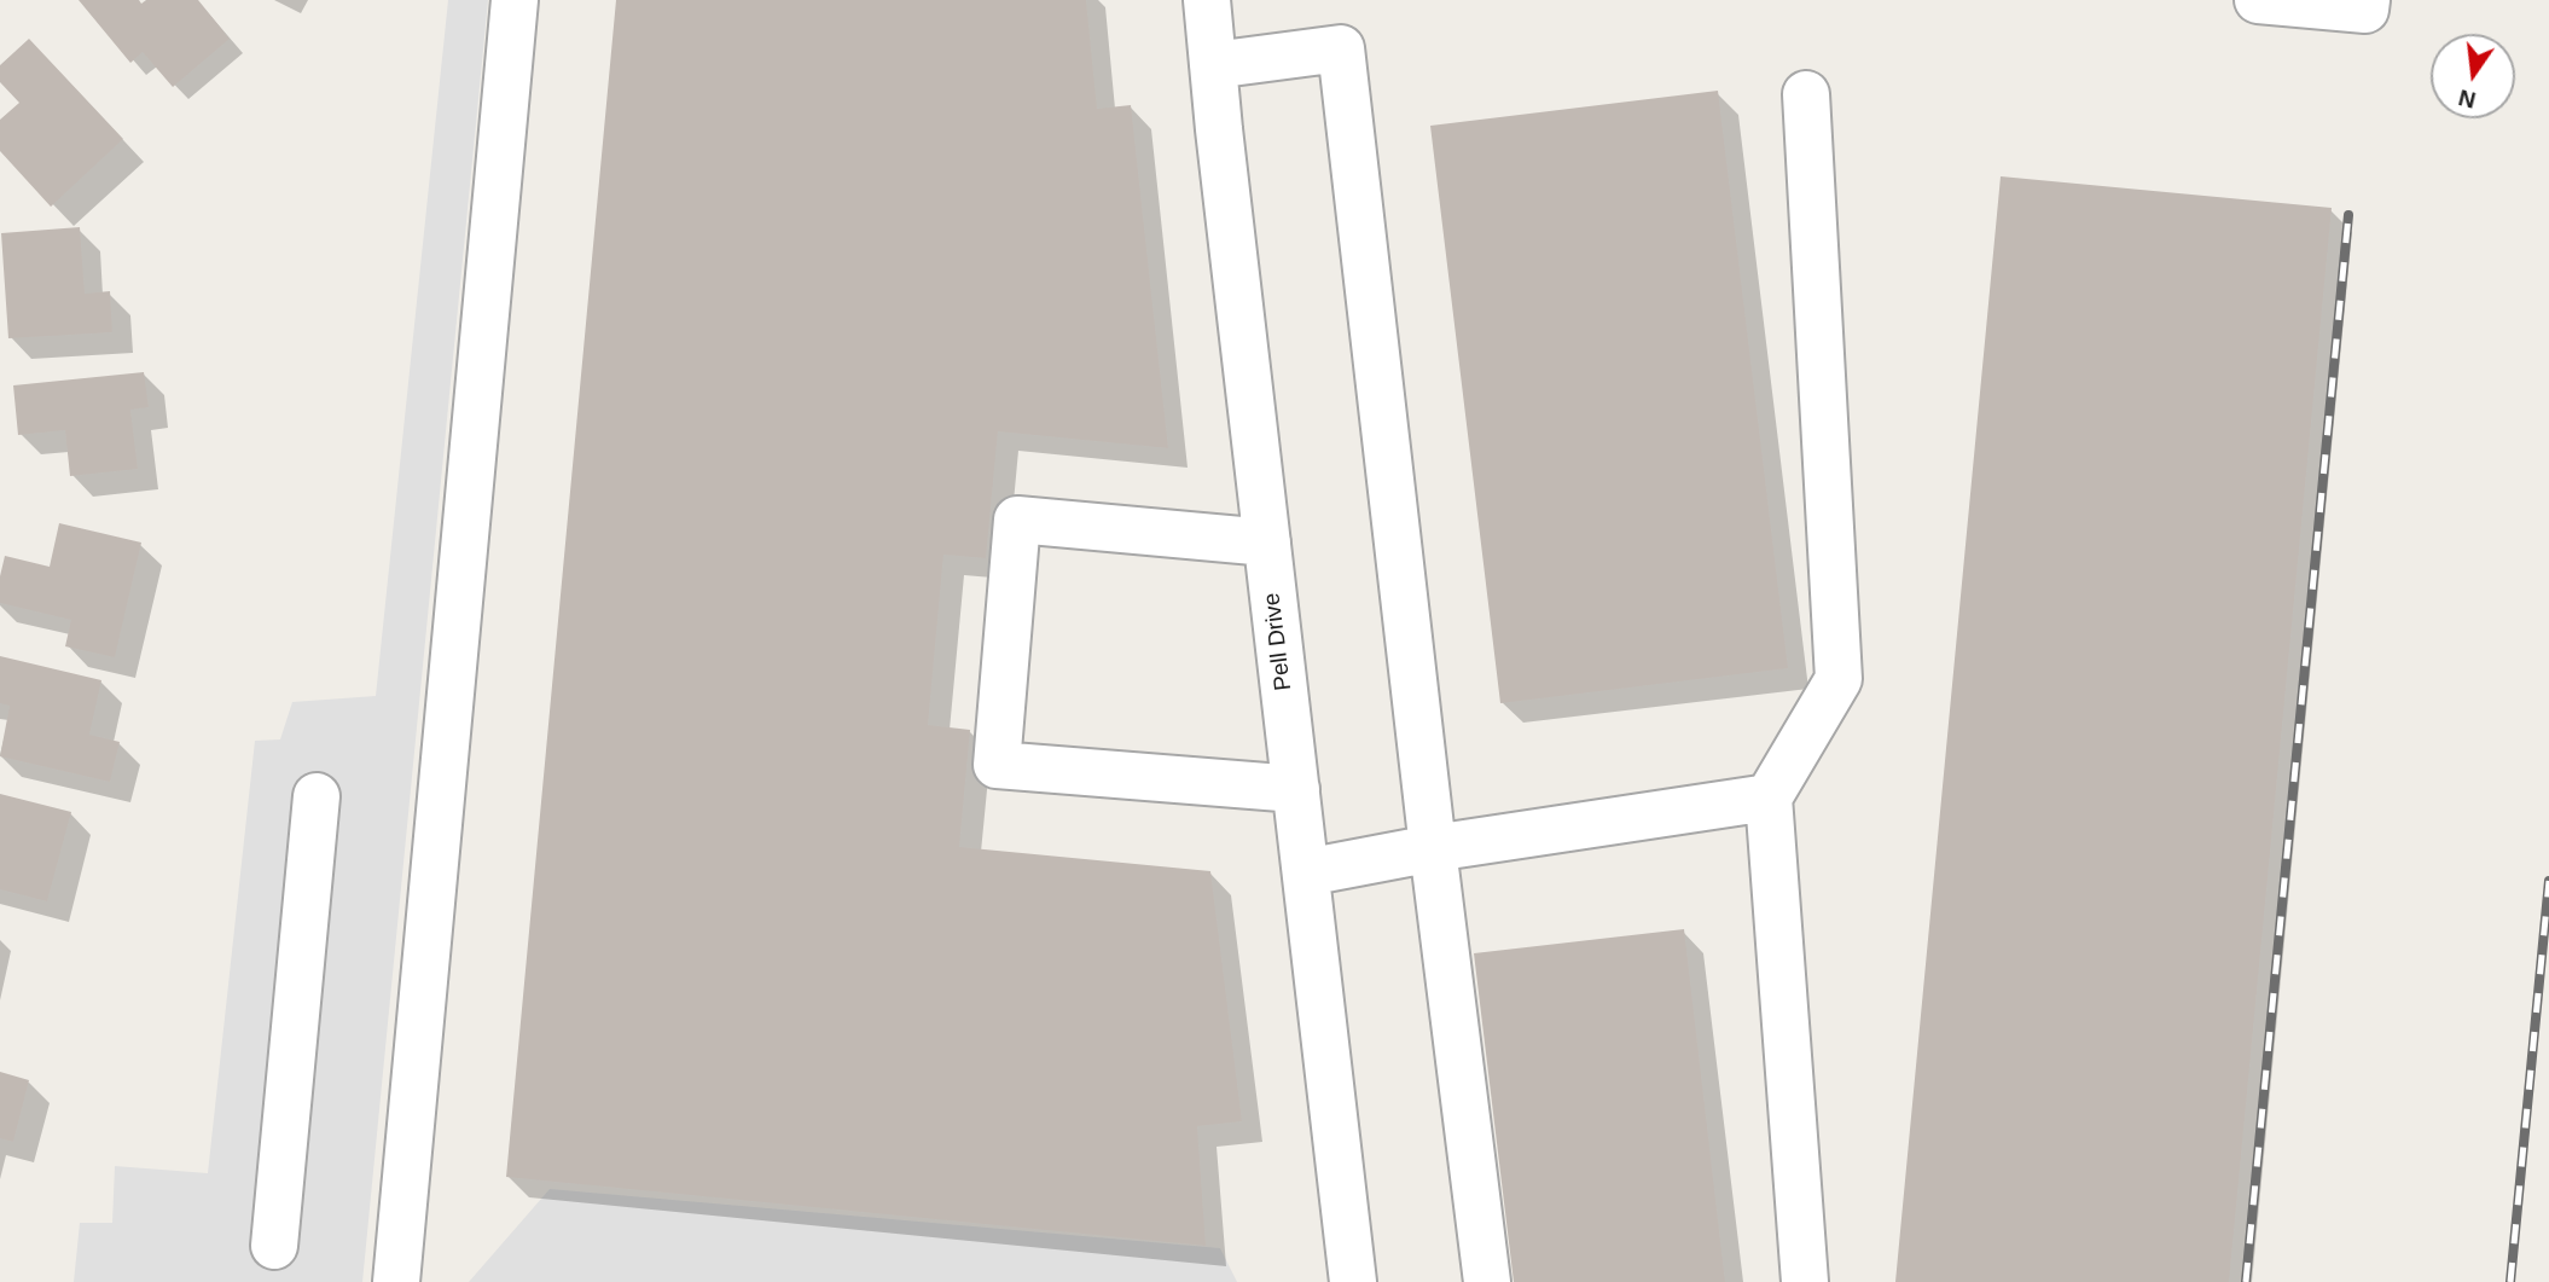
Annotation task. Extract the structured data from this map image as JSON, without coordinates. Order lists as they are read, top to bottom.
{
  "streets": {
    "street": ["Pell Drive"]
  },
  "north": "bottom"
}
